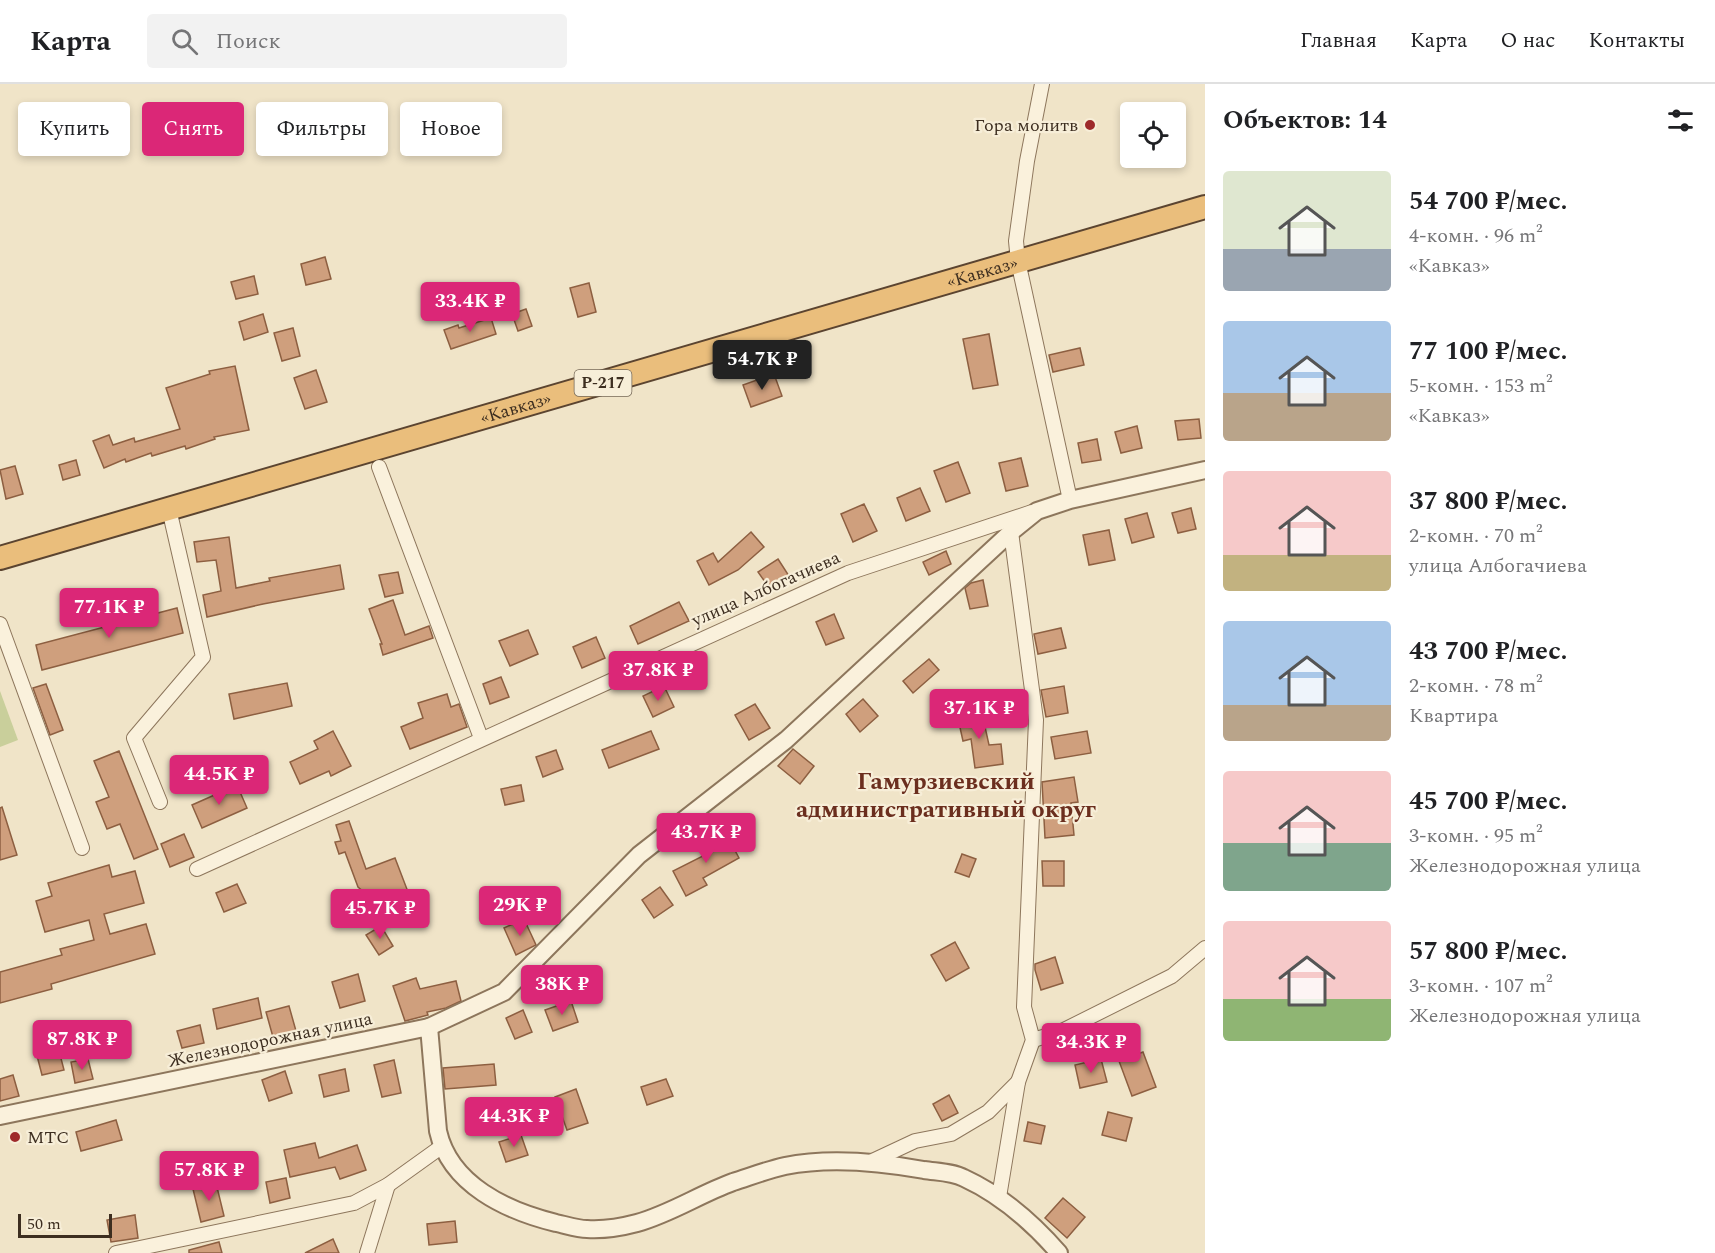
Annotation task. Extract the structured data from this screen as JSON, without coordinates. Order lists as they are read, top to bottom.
{
  "streets": {
    "highway": ["«Кавказ»", "Р-217"],
    "street": ["улица Албогачиева", "Железнодорожная улица"]
  },
  "crossings": [
    ["улица Албогачиева", "Железнодорожная улица"]
  ],
  "districts": ["Гамурзиевский административный округ"],
  "places": ["Гора молитв", "МТС"],
  "scale_bar": "50 m",
  "page": {
    "header": "Карта",
    "search": "Поиск",
    "nav": [
      "Главная",
      "Карта",
      "О нас",
      "Контакты"
    ],
    "heading": "Объектов: 14",
    "chip": [
      "Купить",
      "Снять",
      "Фильтры",
      "Новое"
    ],
    "list": [
      {
        "name": "54 700 ₽/мес.",
        "note": "4-комн. · 96 m² · «Кавказ»"
      },
      {
        "name": "77 100 ₽/мес.",
        "note": "5-комн. · 153 m² · «Кавказ»"
      },
      {
        "name": "37 800 ₽/мес.",
        "note": "2-комн. · 70 m² · улица Албогачиева"
      },
      {
        "name": "43 700 ₽/мес.",
        "note": "2-комн. · 78 m² · Квартира"
      },
      {
        "name": "45 700 ₽/мес.",
        "note": "3-комн. · 95 m² · Железнодорожная улица"
      },
      {
        "name": "57 800 ₽/мес.",
        "note": "3-комн. · 107 m² · Железнодорожная улица"
      }
    ],
    "price": [
      "33.4K ₽",
      "54.7K ₽",
      "77.1K ₽",
      "37.8K ₽",
      "37.1K ₽",
      "44.5K ₽",
      "43.7K ₽",
      "29K ₽",
      "45.7K ₽",
      "38K ₽",
      "87.8K ₽",
      "34.3K ₽",
      "44.3K ₽",
      "57.8K ₽"
    ],
    "scale": "50 m"
  }
}
